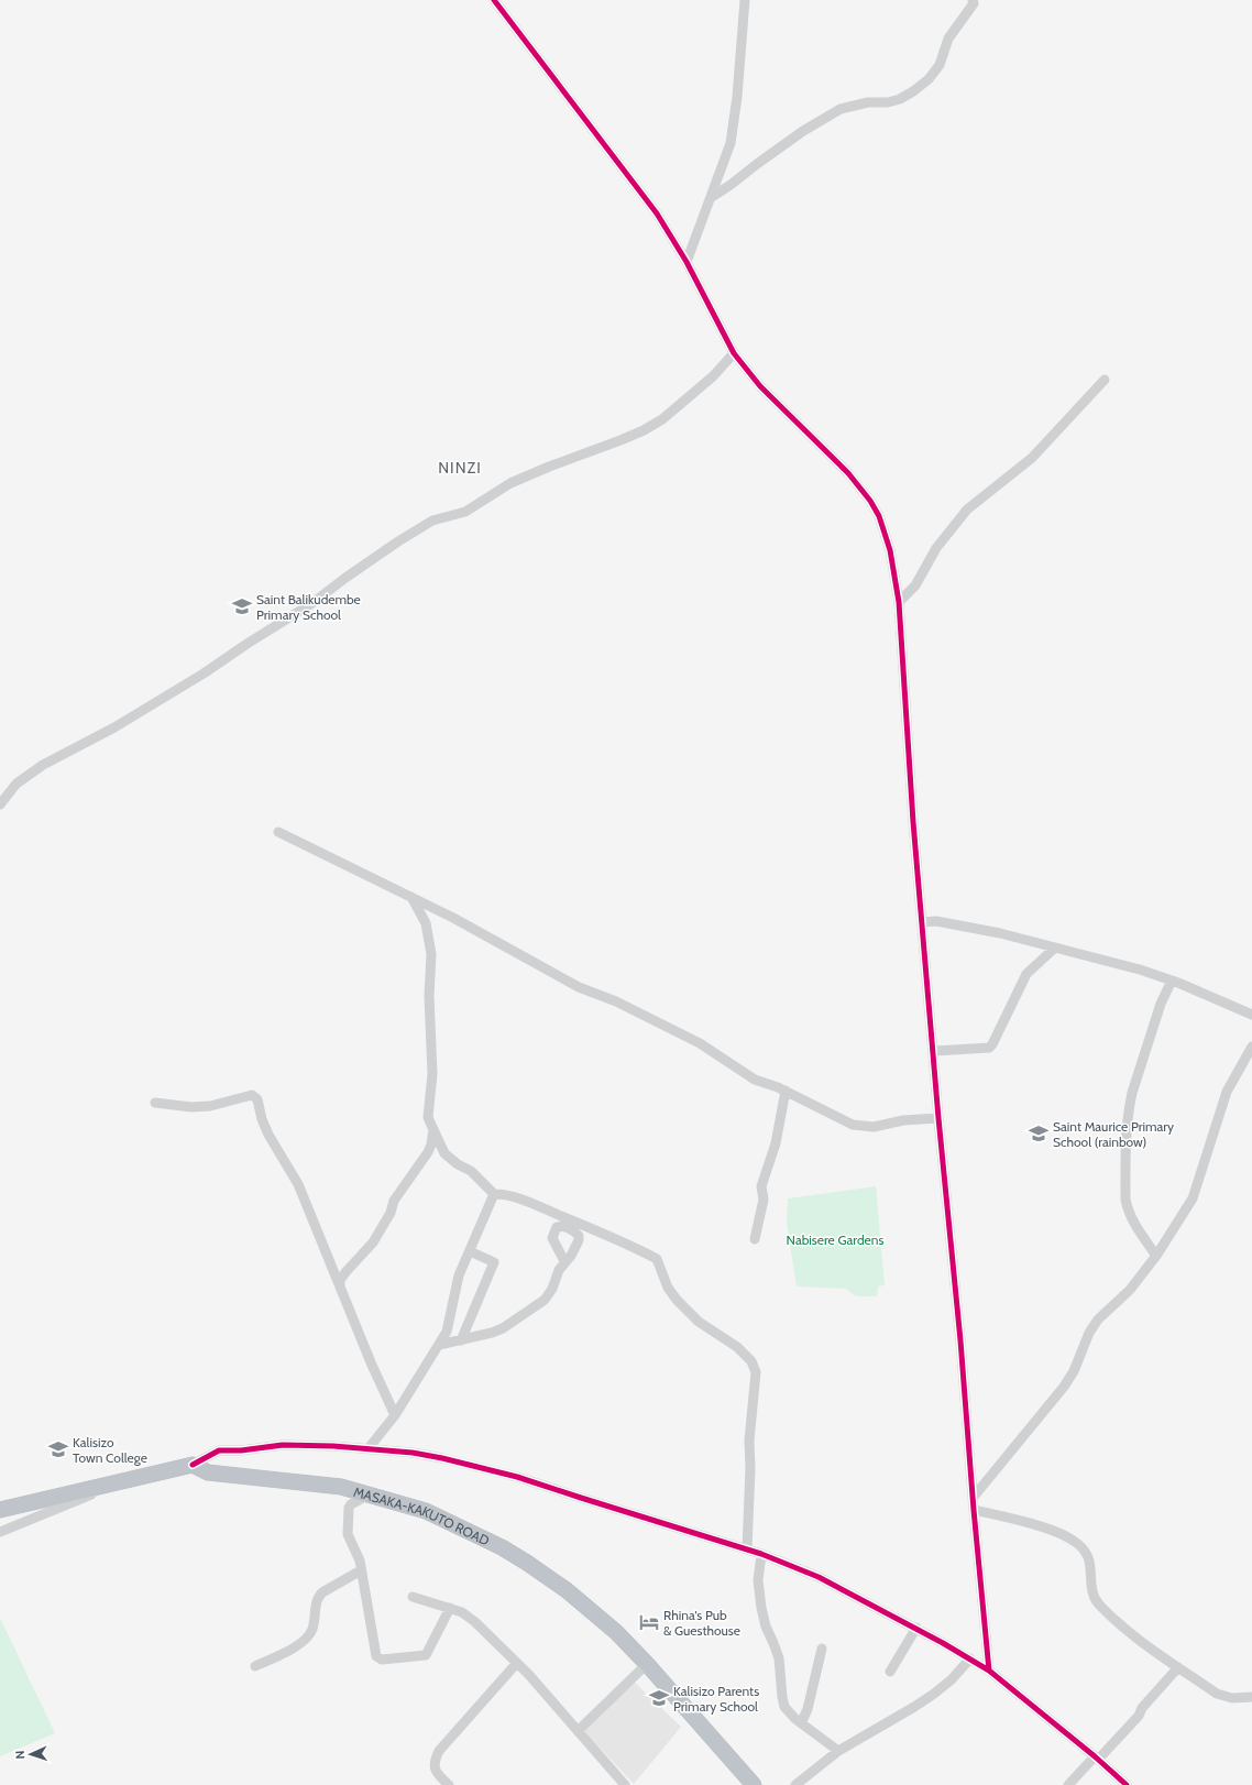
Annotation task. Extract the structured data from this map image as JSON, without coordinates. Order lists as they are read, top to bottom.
{
  "streets": {
    "highway": ["MASAKA-KAKUTO ROAD"]
  },
  "districts": ["NINZI"],
  "parks": ["Nabisere Gardens"],
  "places": {
    "school or university": [
      "Saint Balikudembe Primary School",
      "Saint Maurice Primary School (rainbow)",
      "Kalisizo Town College",
      "Kalisizo Parents Primary School"
    ],
    "hotel": ["Rhina's Pub & Guesthouse"]
  },
  "north": "left"
}
